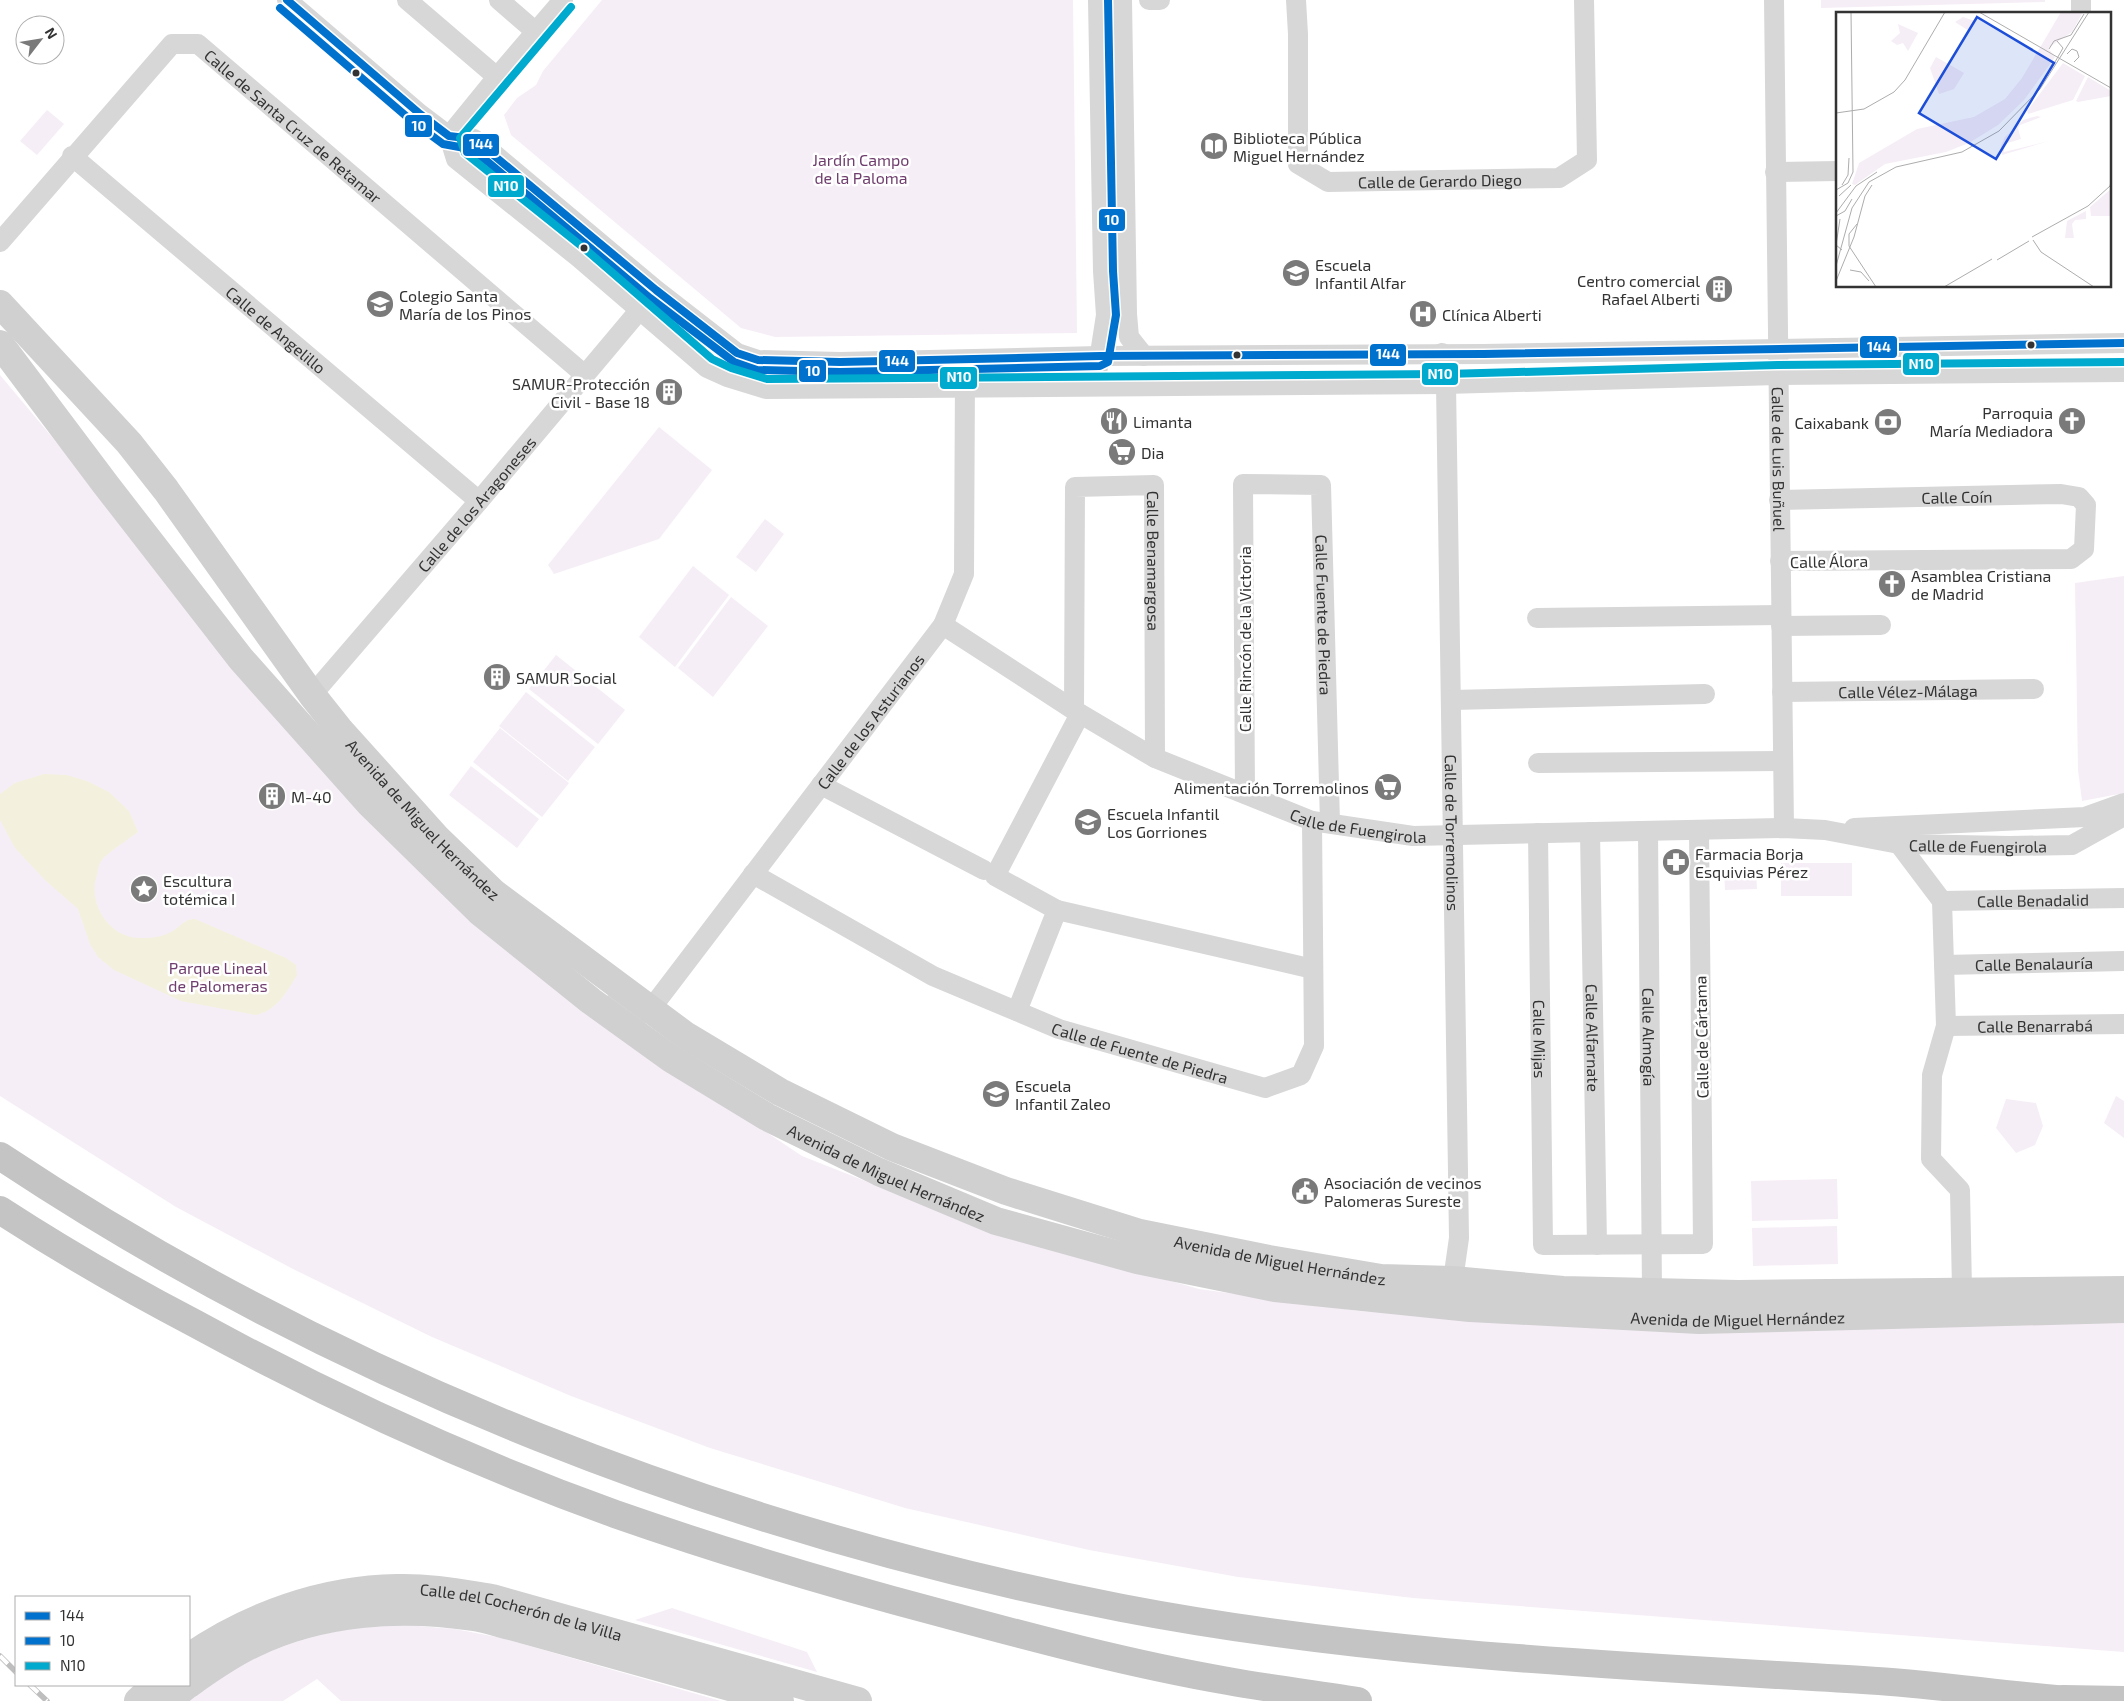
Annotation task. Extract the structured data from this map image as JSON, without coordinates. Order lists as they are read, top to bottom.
{
  "streets": {
    "street": [
      "Calle de Santa Cruz de Retamar",
      "Calle de Gerardo Diego",
      "Calle de Angelillo",
      "Calle de Luis Buñuel",
      "Calle Coín",
      "Calle de los Aragoneses",
      "Calle Álora",
      "Calle Benamargosa",
      "Calle Fuente de Piedra",
      "Calle Rincón de la Victoria",
      "Calle Vélez-Málaga",
      "Calle de los Asturianos",
      "Avenida de Miguel Hernández",
      "Calle de Fuengirola",
      "Calle de Torremolinos",
      "Calle Benadalid",
      "Calle Benalauría",
      "Calle Benarrabá",
      "Calle de Cártama",
      "Calle Almogía",
      "Calle Mijas",
      "Calle Alfarnate",
      "Calle de Fuente de Piedra",
      "Calle del Cocherón de la Villa"
    ]
  },
  "crossings": [
    ["Calle de Santa Cruz de Retamar", "Calle de Angelillo"],
    ["Calle de Santa Cruz de Retamar", "Calle de los Aragoneses"],
    ["Calle de Angelillo", "Calle de los Aragoneses"],
    ["Calle de Luis Buñuel", "Calle Coín"],
    ["Calle de Luis Buñuel", "Calle Álora"],
    ["Calle de Luis Buñuel", "Calle Vélez-Málaga"],
    ["Calle de Luis Buñuel", "Calle de Fuengirola"],
    ["Calle Coín", "Calle Álora"],
    ["Calle de los Aragoneses", "Avenida de Miguel Hernández"],
    ["Calle Benamargosa", "Calle de Fuengirola"],
    ["Calle Fuente de Piedra", "Calle Rincón de la Victoria"],
    ["Calle Fuente de Piedra", "Calle de Fuengirola"],
    ["Calle Fuente de Piedra", "Calle de Fuente de Piedra"],
    ["Calle Rincón de la Victoria", "Calle de Fuengirola"],
    ["Calle de los Asturianos", "Avenida de Miguel Hernández"],
    ["Calle de los Asturianos", "Calle de Fuengirola"],
    ["Calle de los Asturianos", "Calle de Fuente de Piedra"],
    ["Avenida de Miguel Hernández", "Calle de Torremolinos"],
    ["Avenida de Miguel Hernández", "Calle Almogía"],
    ["Calle de Fuengirola", "Calle de Torremolinos"],
    ["Calle de Fuengirola", "Calle de Cártama"],
    ["Calle de Fuengirola", "Calle Almogía"],
    ["Calle de Fuengirola", "Calle Mijas"],
    ["Calle de Fuengirola", "Calle Alfarnate"],
    ["Calle de Fuengirola", "Calle de Fuente de Piedra"],
    ["Calle de Cártama", "Calle Almogía"],
    ["Calle Mijas", "Calle Alfarnate"]
  ],
  "parks": ["Jardín Campo de la Paloma", "Parque Lineal de Palomeras"],
  "places": {
    "library": ["Biblioteca Pública Miguel Hernández"],
    "school or university": [
      "Escuela Infantil Alfar",
      "Colegio Santa María de los Pinos",
      "Escuela Infantil Los Gorriones",
      "Escuela Infantil Zaleo"
    ],
    "building": [
      "Centro comercial Rafael Alberti",
      "SAMUR-Protección Civil - Base 18",
      "SAMUR Social",
      "M-40"
    ],
    "hospital": ["Clínica Alberti"],
    "restaurant": ["Limanta"],
    "church": ["Parroquia María Mediadora", "Asamblea Cristiana de Madrid"],
    "bank": ["Caixabank"],
    "supermarket": ["Dia", "Alimentación Torremolinos"],
    "pharmacy": ["Farmacia Borja Esquivias Pérez"],
    "place": ["Escultura totémica I"],
    "public building": ["Asociación de vecinos Palomeras Sureste"]
  },
  "lines": ["transit line 144", "transit line 10", "transit line N10"],
  "legend": ["144", "10", "N10"],
  "north": "top right"
}
